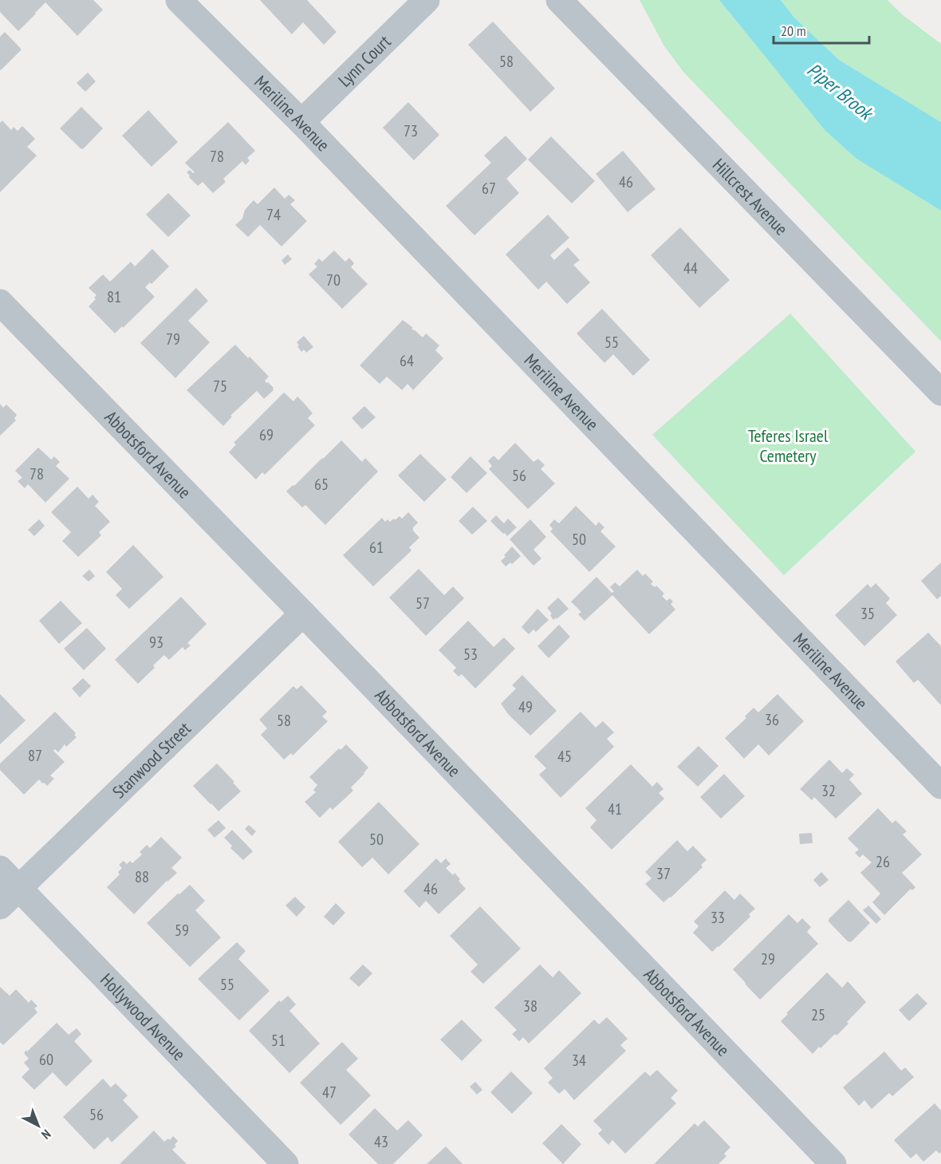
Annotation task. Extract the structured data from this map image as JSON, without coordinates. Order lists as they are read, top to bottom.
{
  "streets": {
    "street": [
      "Lynn Court",
      "Meriline Avenue",
      "Hillcrest Avenue",
      "Abbotsford Avenue",
      "Stanwood Street",
      "Hollywood Avenue"
    ]
  },
  "crossings": [
    ["Lynn Court", "Meriline Avenue"],
    ["Abbotsford Avenue", "Stanwood Street"],
    ["Stanwood Street", "Hollywood Avenue"]
  ],
  "water": ["Piper Brook"],
  "parks": ["Teferes Israel Cemetery"],
  "house_numbers": [
    "58",
    "73",
    "78",
    "46",
    "67",
    "74",
    "44",
    "70",
    "81",
    "79",
    "55",
    "64",
    "75",
    "69",
    "78",
    "56",
    "65",
    "50",
    "61",
    "57",
    "35",
    "93",
    "53",
    "49",
    "36",
    "58",
    "87",
    "45",
    "32",
    "41",
    "50",
    "26",
    "37",
    "88",
    "46",
    "33",
    "59",
    "29",
    "55",
    "38",
    "25",
    "51",
    "60",
    "34",
    "47",
    "56",
    "43"
  ],
  "scale_bar": "20 m",
  "north": "bottom right"
}
